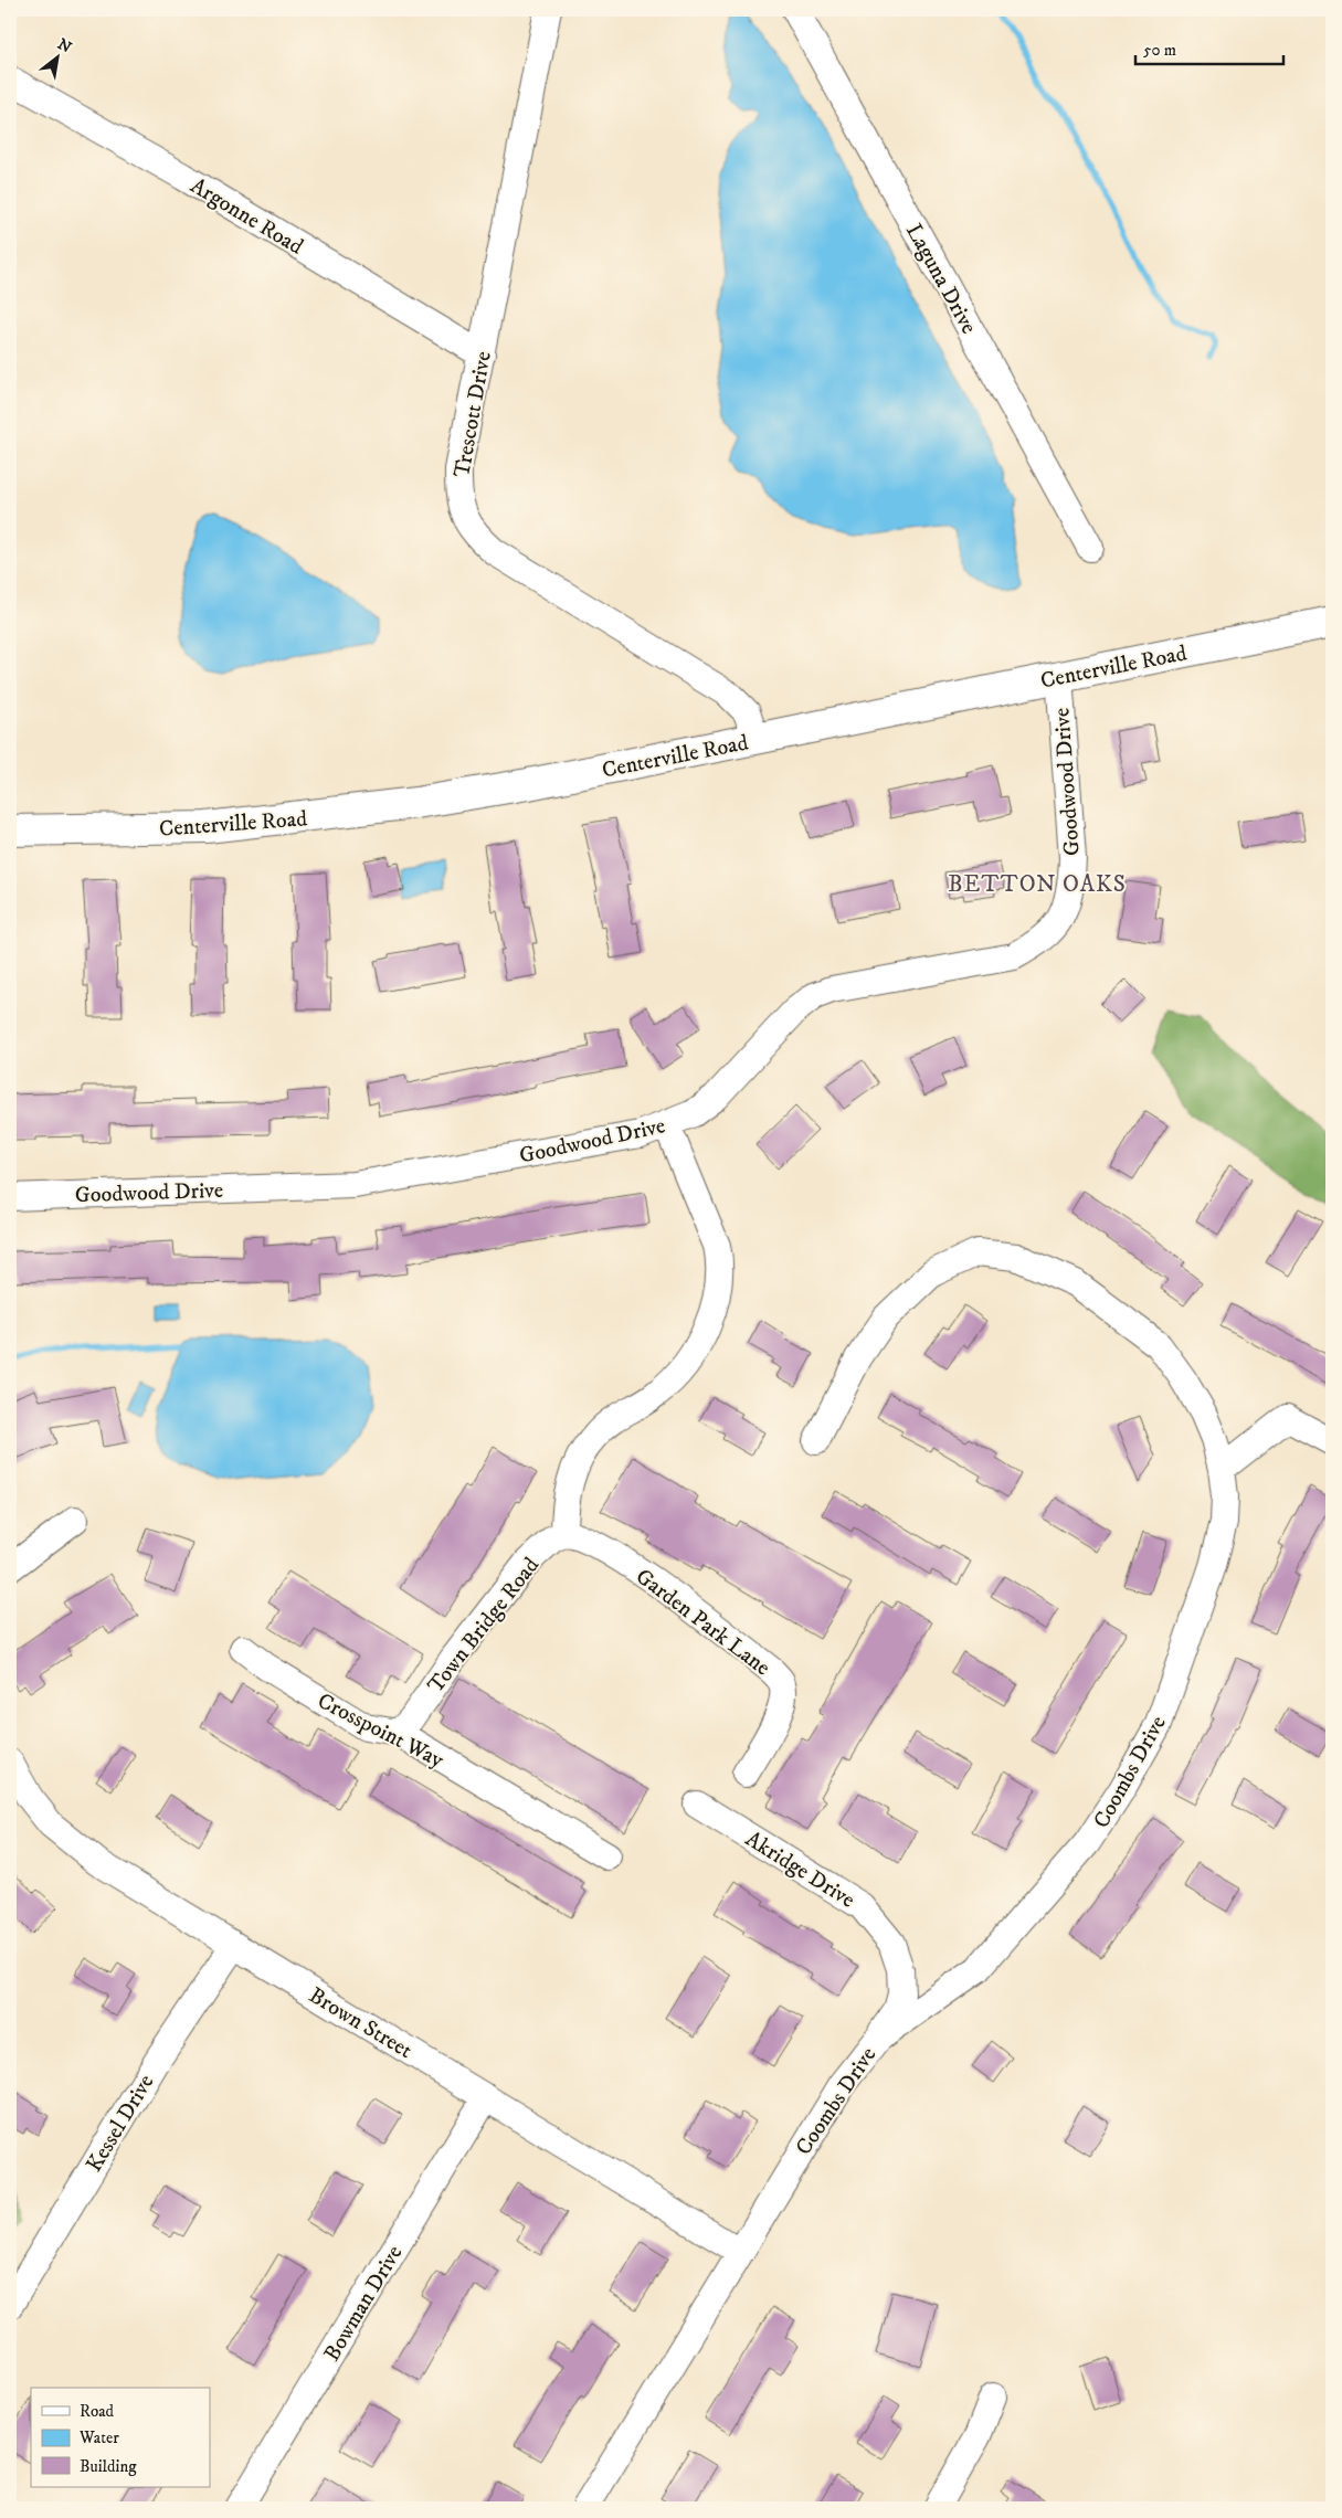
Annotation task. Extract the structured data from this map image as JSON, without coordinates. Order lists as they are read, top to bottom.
{
  "streets": {
    "main road": ["Centerville Road"],
    "street": [
      "Argonne Road",
      "Laguna Drive",
      "Trescott Drive",
      "Goodwood Drive",
      "Garden Park Lane",
      "Town Bridge Road",
      "Crosspoint Way",
      "Coombs Drive",
      "Akridge Drive",
      "Brown Street",
      "Kessel Drive",
      "Bowman Drive"
    ]
  },
  "crossings": [
    ["Argonne Road", "Trescott Drive"],
    ["Trescott Drive", "Centerville Road"],
    ["Centerville Road", "Goodwood Drive"],
    ["Garden Park Lane", "Town Bridge Road"],
    ["Town Bridge Road", "Crosspoint Way"],
    ["Coombs Drive", "Akridge Drive"],
    ["Coombs Drive", "Brown Street"],
    ["Brown Street", "Kessel Drive"],
    ["Brown Street", "Bowman Drive"]
  ],
  "districts": ["BETTON OAKS"],
  "legend": ["Road", "Water", "Building"],
  "scale_bar": "50 m",
  "north": "top right"
}
